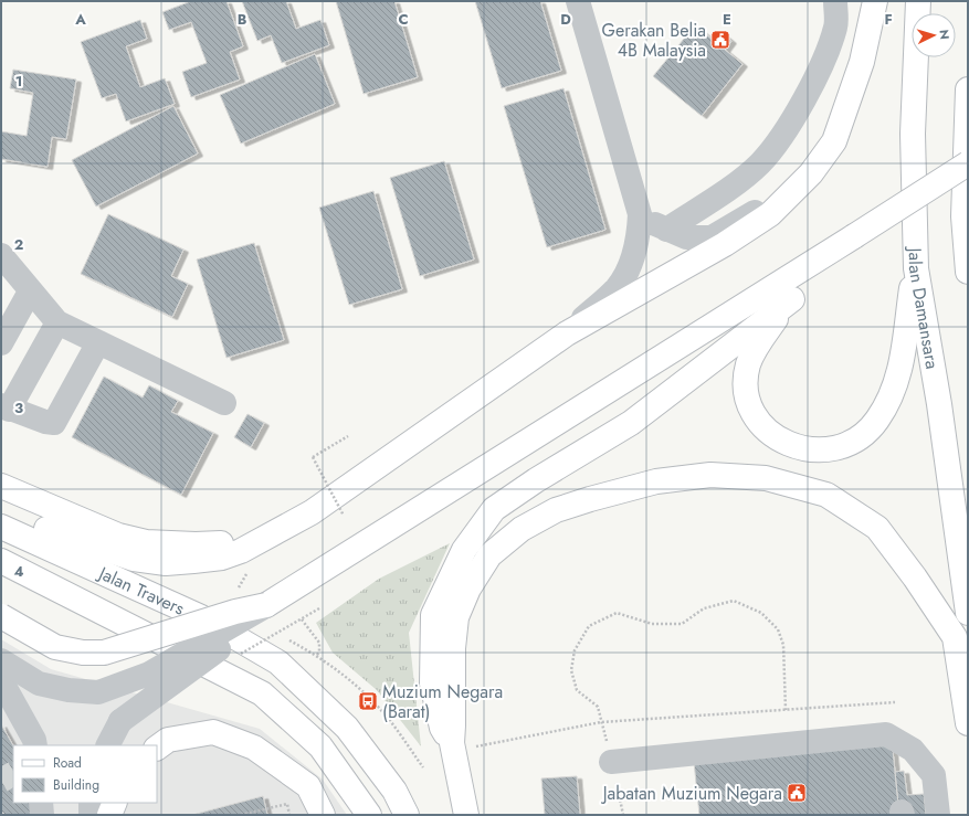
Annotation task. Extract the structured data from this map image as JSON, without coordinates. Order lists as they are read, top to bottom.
{
  "streets": {
    "main road": ["Jalan Damansara", "Jalan Travers"]
  },
  "places": {
    "public building": ["Gerakan Belia 4B Malaysia", "Jabatan Muzium Negara"],
    "bus stop": ["Muzium Negara (Barat)"]
  },
  "legend": ["Road", "Building"],
  "north": "right",
  "grid": {
    "columns": [
      "A",
      "B",
      "C",
      "D",
      "E",
      "F"
    ],
    "rows": [
      "1",
      "2",
      "3",
      "4"
    ]
  }
}
